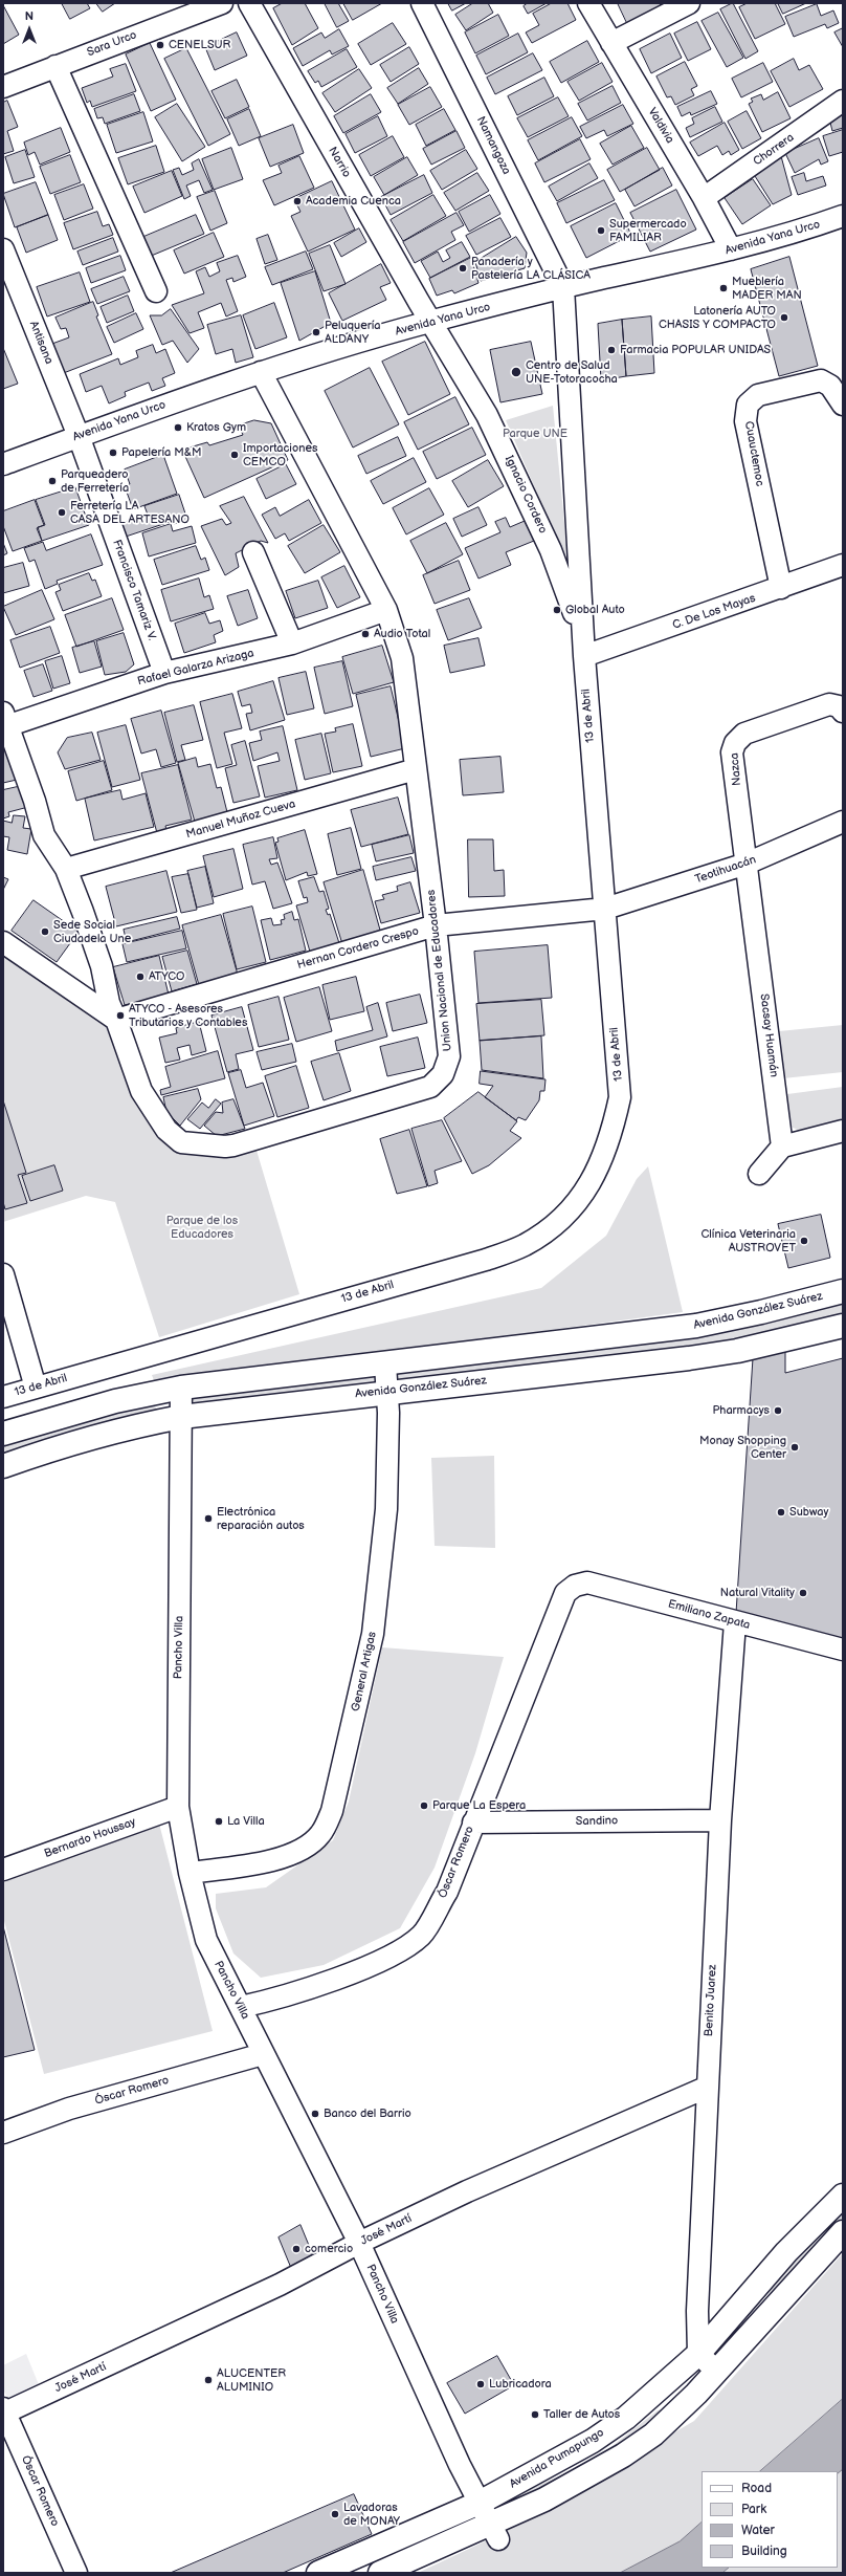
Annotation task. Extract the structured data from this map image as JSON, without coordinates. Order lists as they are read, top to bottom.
{
  "streets": {
    "main road": ["Avenida González Suárez", "Avenida Pumapungo"],
    "street": [
      "Sara Urco",
      "Valdivia",
      "Namangoza",
      "Chorrera",
      "Narrio",
      "Avenida Yana Urco",
      "Antisana",
      "Cuauctemoc",
      "Ignacio Cordero",
      "Francisco Tamariz V.",
      "C. De Los Mayas",
      "Rafael Galarza Arizaga",
      "13 de Abril",
      "Nazca",
      "Manuel Muñoz Cueva",
      "Teotihuacán",
      "Hernan Cordero Crespo",
      "Union Nacional de Educadores",
      "Sacsay Huamán",
      "Emiliano Zapata",
      "Pancho Villa",
      "General Artigas",
      "Sandino",
      "Bernardo Houssay",
      "Óscar Romero",
      "Benito Juarez",
      "José Martí"
    ]
  },
  "crossings": [
    ["Valdivia", "Chorrera"],
    ["Valdivia", "Avenida Yana Urco"],
    ["Namangoza", "Avenida Yana Urco"],
    ["Namangoza", "13 de Abril"],
    ["Narrio", "Avenida Yana Urco"],
    ["Narrio", "Ignacio Cordero"],
    ["Avenida Yana Urco", "Antisana"],
    ["Avenida Yana Urco", "Ignacio Cordero"],
    ["Avenida Yana Urco", "Francisco Tamariz V."],
    ["Avenida Yana Urco", "13 de Abril"],
    ["Avenida Yana Urco", "Union Nacional de Educadores"],
    ["Antisana", "Francisco Tamariz V."],
    ["Cuauctemoc", "C. De Los Mayas"],
    ["Ignacio Cordero", "C. De Los Mayas"],
    ["Ignacio Cordero", "13 de Abril"],
    ["Francisco Tamariz V.", "Rafael Galarza Arizaga"],
    ["C. De Los Mayas", "13 de Abril"],
    ["Rafael Galarza Arizaga", "Union Nacional de Educadores"],
    ["13 de Abril", "Teotihuacán"],
    ["13 de Abril", "Hernan Cordero Crespo"],
    ["Nazca", "Teotihuacán"],
    ["Nazca", "Sacsay Huamán"],
    ["Manuel Muñoz Cueva", "Union Nacional de Educadores"],
    ["Teotihuacán", "Hernan Cordero Crespo"],
    ["Teotihuacán", "Sacsay Huamán"],
    ["Hernan Cordero Crespo", "Union Nacional de Educadores"],
    ["Avenida González Suárez", "Pancho Villa"],
    ["Avenida González Suárez", "General Artigas"],
    ["Emiliano Zapata", "Óscar Romero"],
    ["Emiliano Zapata", "Benito Juarez"],
    ["Pancho Villa", "General Artigas"],
    ["Pancho Villa", "Bernardo Houssay"],
    ["Pancho Villa", "Óscar Romero"],
    ["Pancho Villa", "José Martí"],
    ["Pancho Villa", "Avenida Pumapungo"],
    ["Sandino", "Óscar Romero"],
    ["Sandino", "Benito Juarez"],
    ["Óscar Romero", "José Martí"],
    ["Benito Juarez", "José Martí"],
    ["Benito Juarez", "Avenida Pumapungo"]
  ],
  "parks": ["Parque UNE", "Parque de los Educadores"],
  "places": [
    "CENELSUR",
    "Academia Cuenca",
    "Supermercado FAMILIAR",
    "Panadería y Pastelería LA CLÁSICA",
    "Mueblería MADER MAN",
    "Latonería AUTO CHASIS Y COMPACTO",
    "Peluquería ALDANY",
    "Farmacia POPULAR UNIDAS",
    "Centro de Salud UNE-Totoracocha",
    "Kratos Gym",
    "Papelería M&M",
    "Importaciones CEMCO",
    "Parqueadero de Ferretería",
    "Ferretería LA CASA DEL ARTESANO",
    "Global Auto",
    "Audio Total",
    "Sede Social Ciudadela Une",
    "ATYCO",
    "ATYCO - Asesores Tributarios y Contables",
    "Clínica Veterinaria AUSTROVET",
    "Pharmacys",
    "Monay Shopping Center",
    "Subway",
    "Electrónica reparación autos",
    "Natural Vitality",
    "Parque La Espera",
    "La Villa",
    "Banco del Barrio",
    "comercio",
    "ALUCENTER ALUMINIO",
    "Lubricadora",
    "Taller de Autos",
    "Lavadoras de MONAY"
  ],
  "legend": [
    "Road",
    "Park",
    "Water",
    "Building"
  ],
  "north": "top"
}
